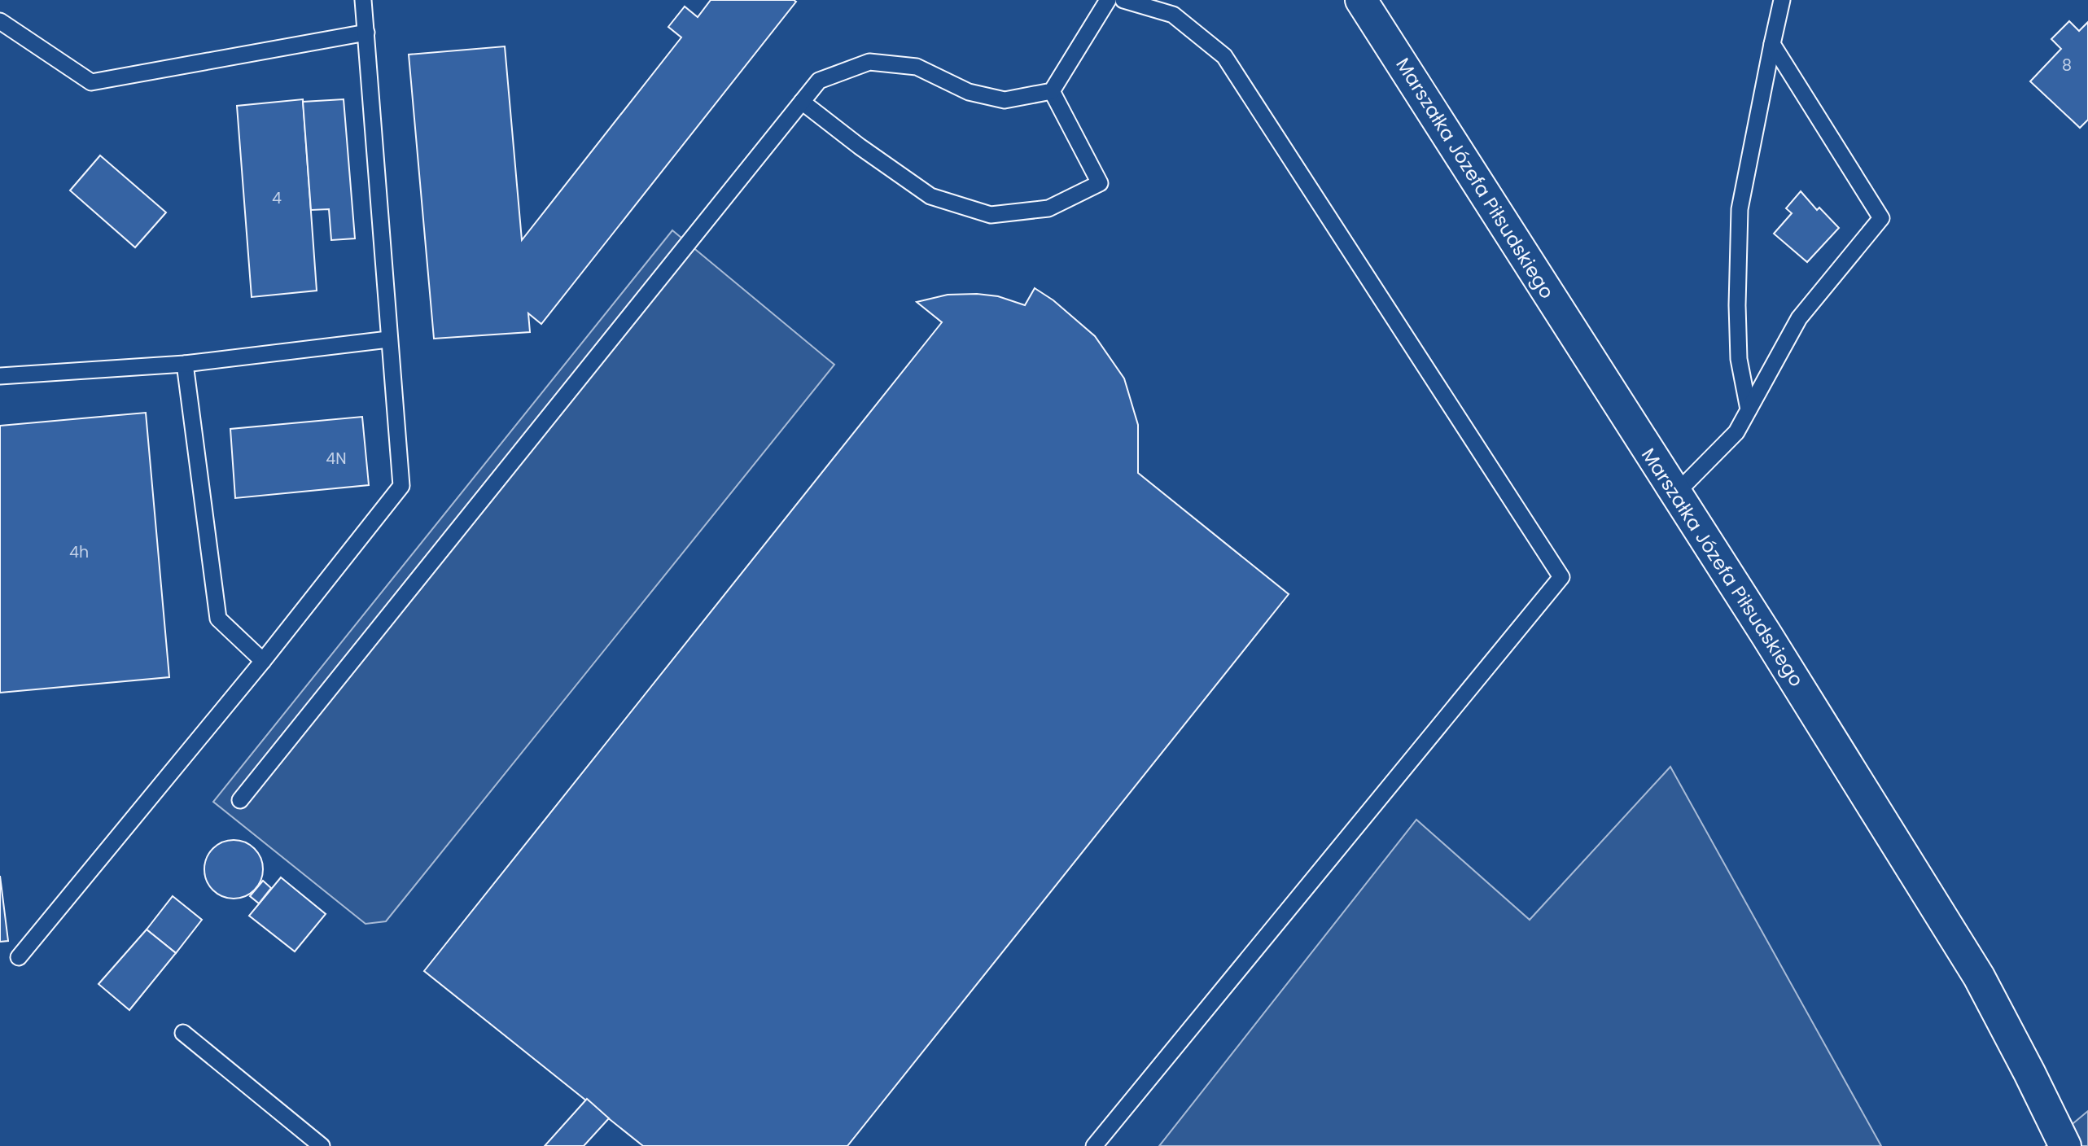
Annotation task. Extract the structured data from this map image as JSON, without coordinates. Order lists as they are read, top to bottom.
{
  "streets": {
    "highway": ["Marszałka Józefa Piłsudskiego"]
  },
  "house_numbers": [
    "8",
    "4",
    "4N",
    "4h"
  ]
}
